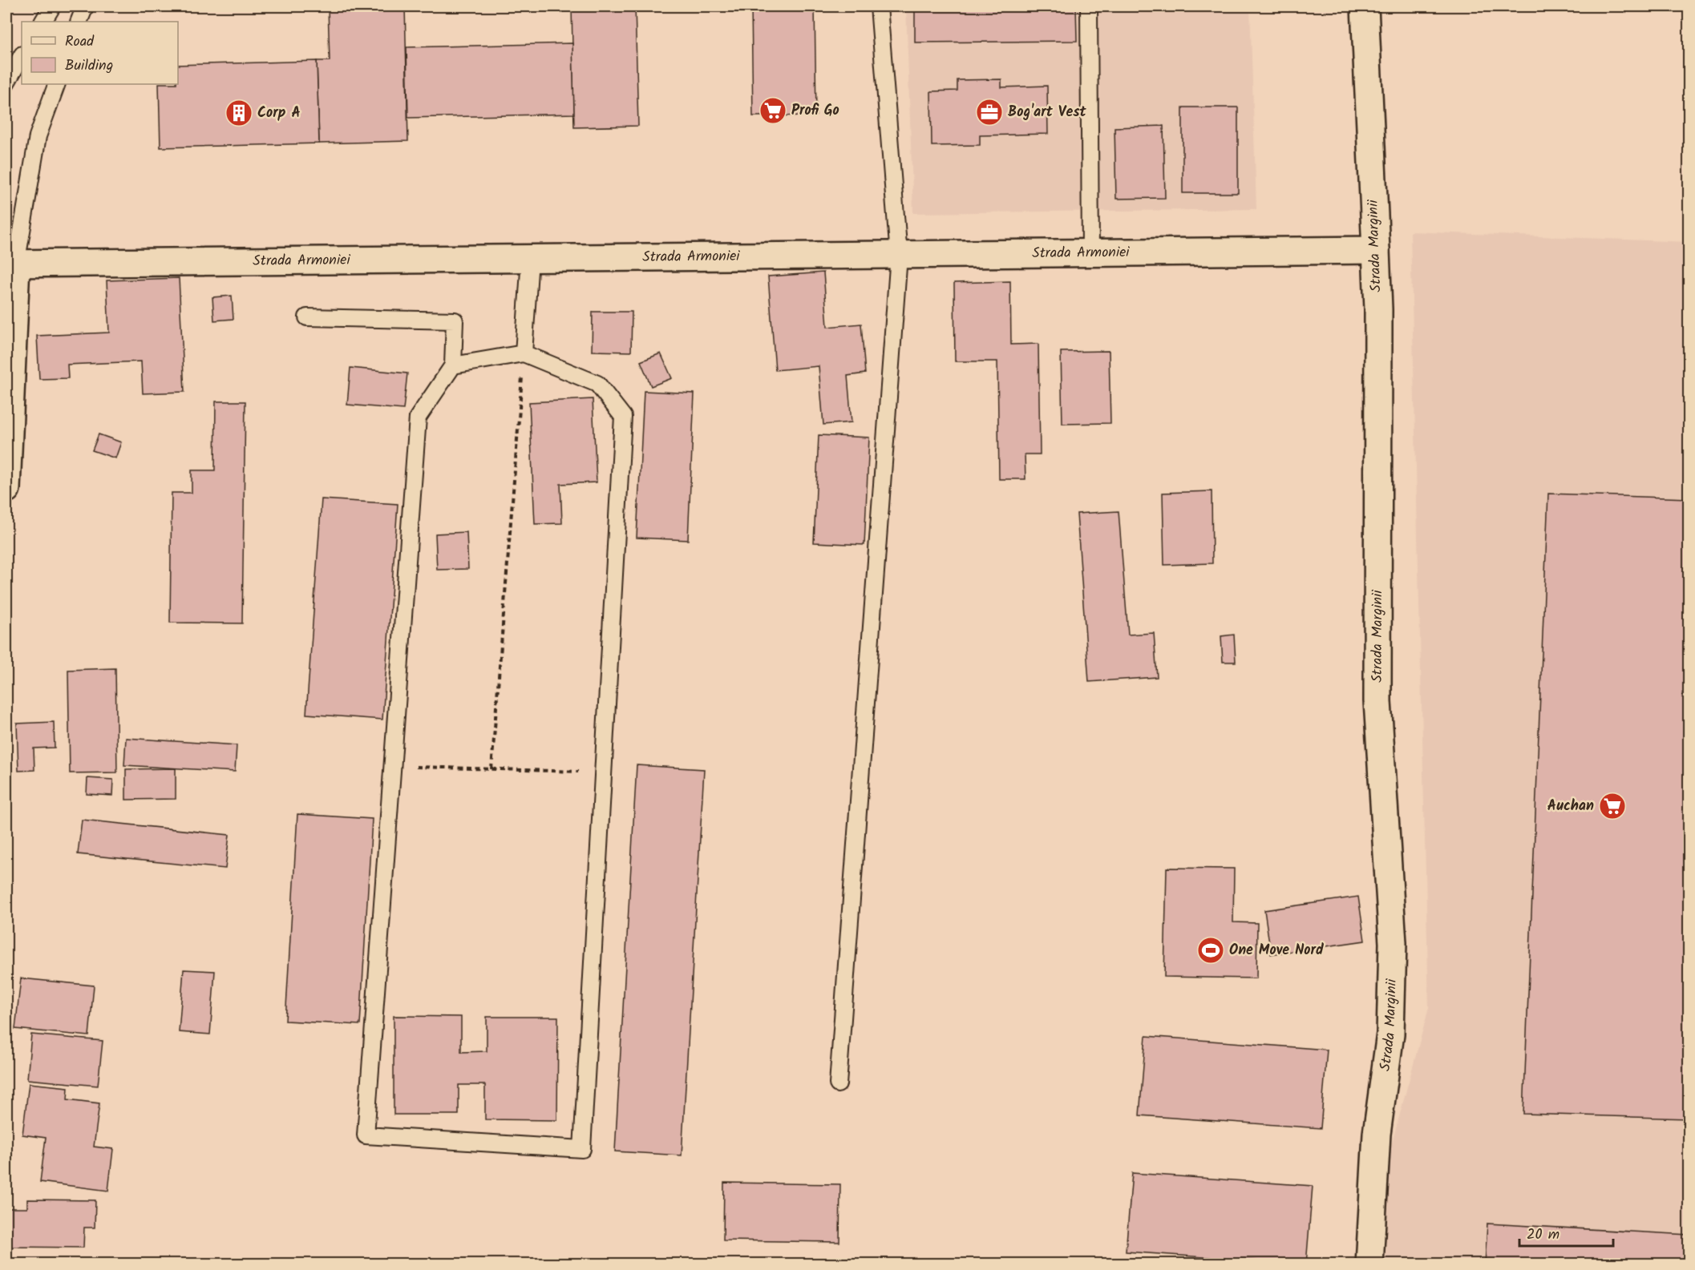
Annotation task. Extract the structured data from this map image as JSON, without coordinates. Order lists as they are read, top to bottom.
{
  "streets": {
    "street": ["Strada Marginii", "Strada Armoniei"]
  },
  "crossings": [
    ["Strada Marginii", "Strada Armoniei"]
  ],
  "places": {
    "supermarket": ["Profi Go", "Auchan"],
    "office": ["Bog'art Vest"],
    "building": ["Corp A"],
    "sports": ["One Move Nord"]
  },
  "legend": ["Road", "Building"],
  "scale_bar": "20 m"
}
